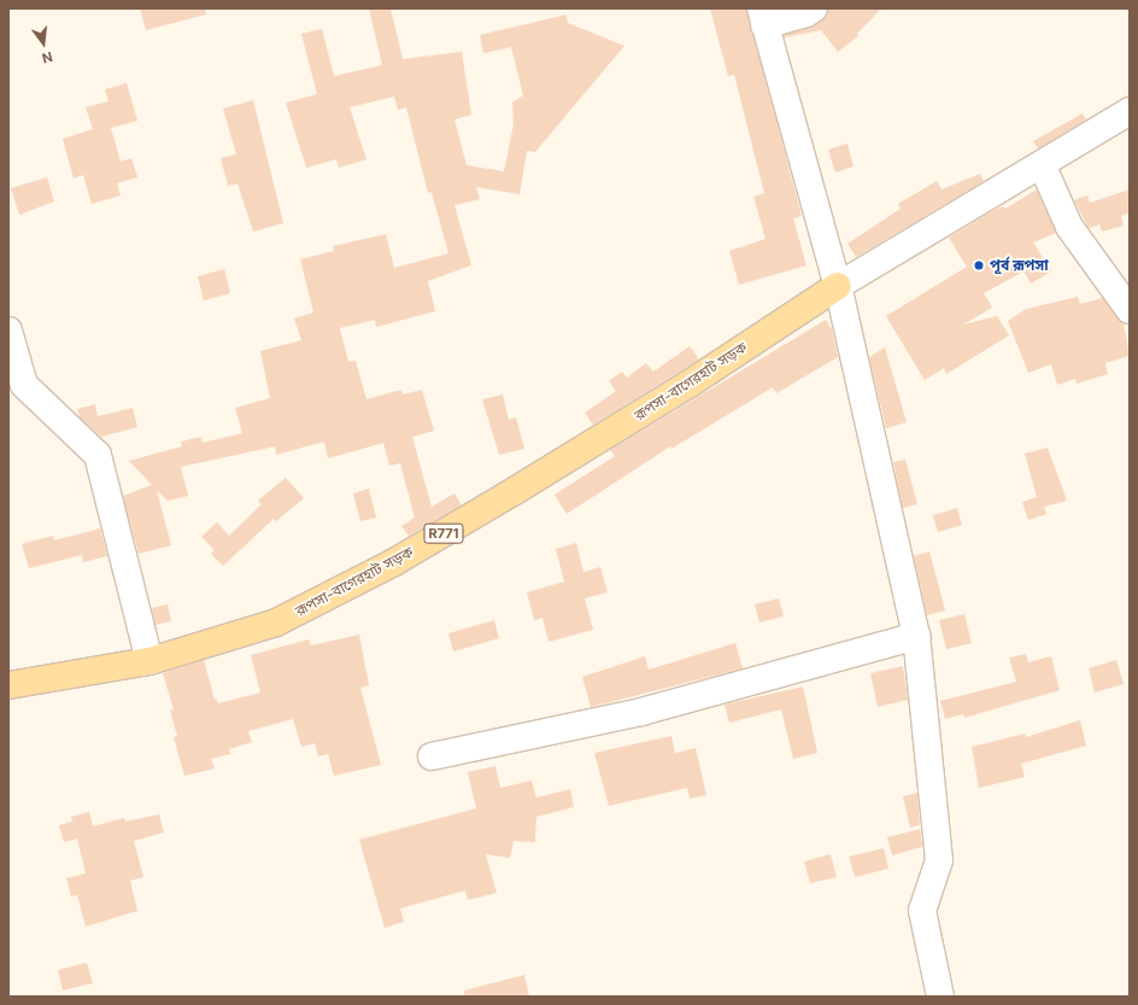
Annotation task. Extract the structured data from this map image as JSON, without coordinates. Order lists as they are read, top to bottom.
{
  "streets": {
    "main road": ["রূপসা-বাগেরহাট সড়ক", "R771"]
  },
  "places": ["পূর্ব রূপসা"],
  "north": "bottom"
}
